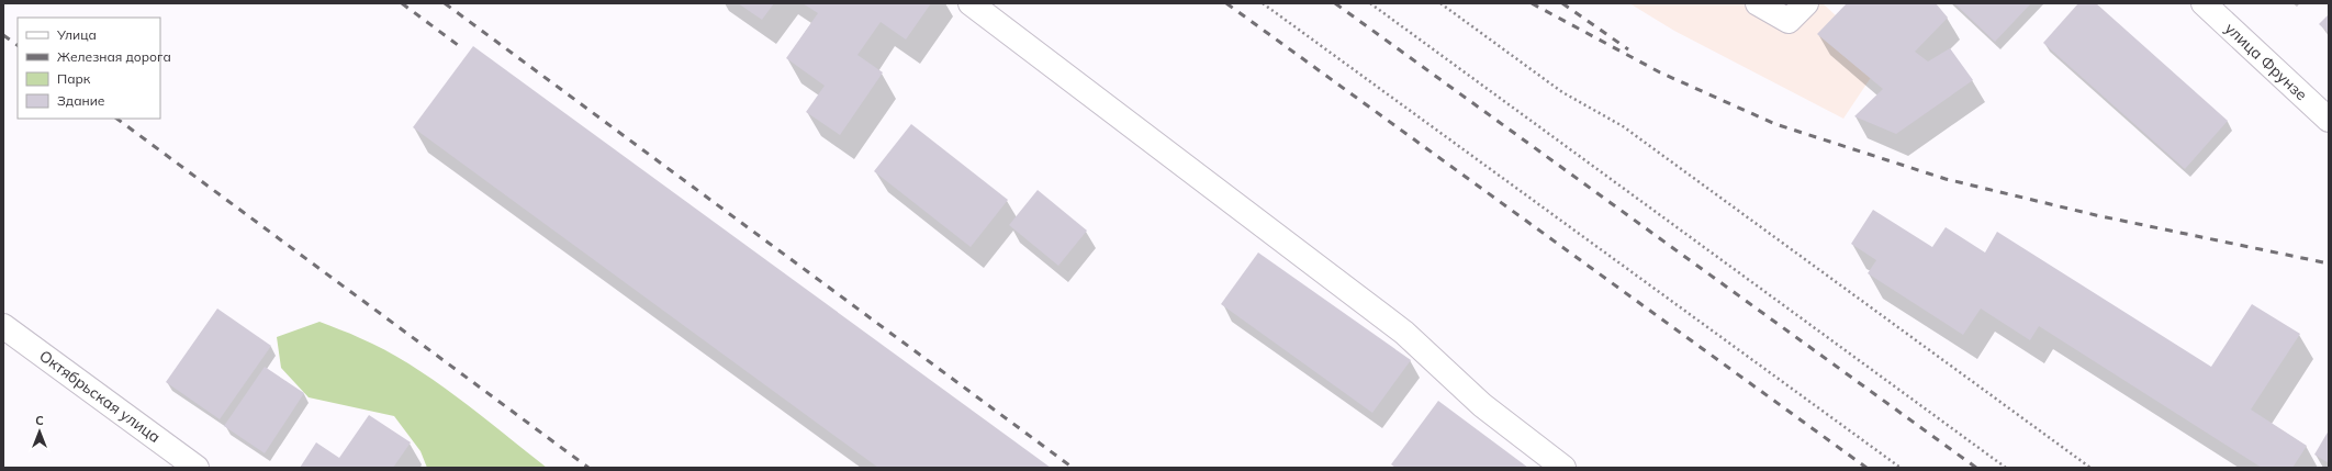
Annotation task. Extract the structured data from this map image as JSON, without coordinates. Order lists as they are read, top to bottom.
{
  "streets": {
    "street": ["улица Фрунзе", "Октябрьская улица"]
  },
  "legend": [
    "Улица",
    "Железная дорога",
    "Парк",
    "Здание"
  ],
  "north": "top"
}
